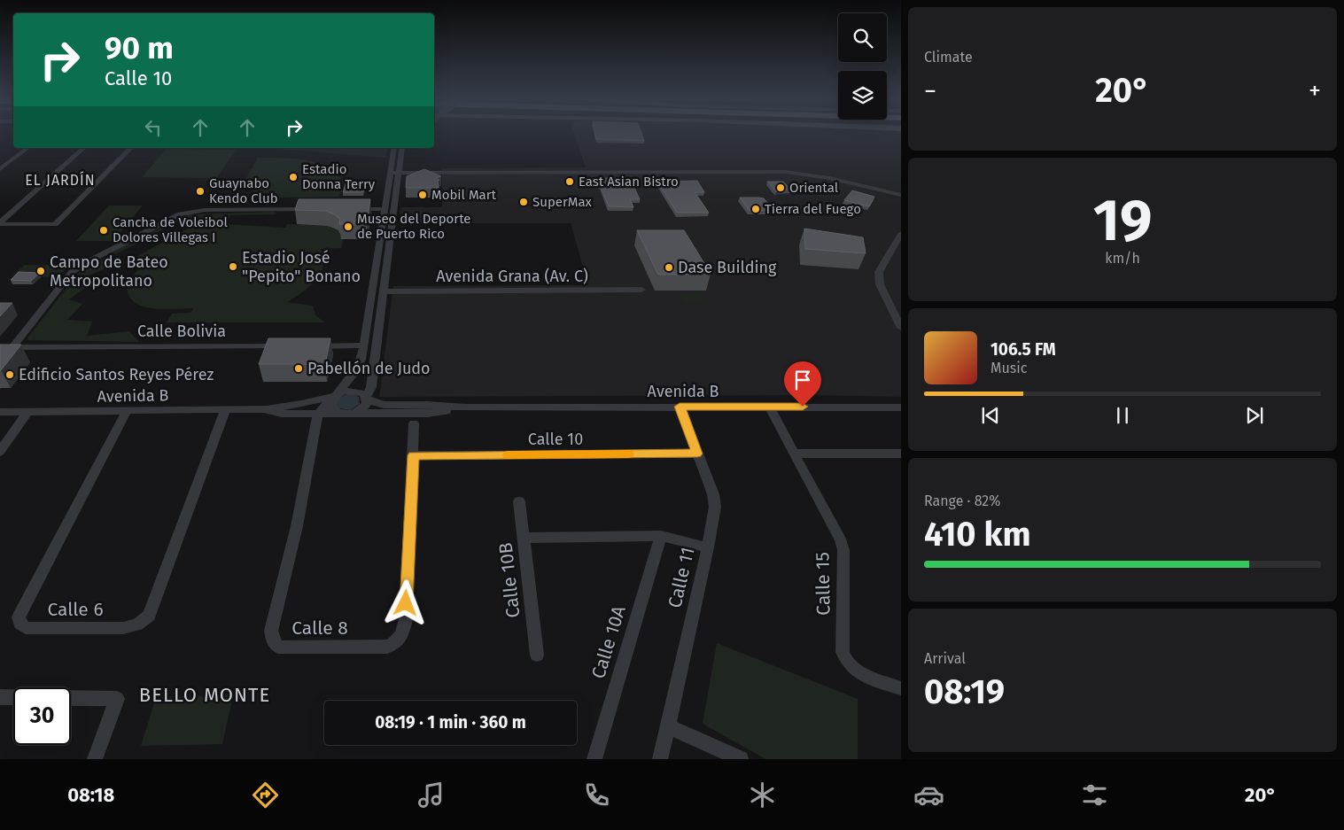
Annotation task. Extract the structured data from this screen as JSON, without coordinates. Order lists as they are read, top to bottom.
{
  "streets": {
    "street": [
      "Avenida Grana (Av. C)",
      "Calle Bolivia",
      "Avenida B",
      "Calle 10",
      "Calle 11",
      "Calle 10B",
      "Calle 15",
      "Calle 6",
      "Calle 8",
      "Calle 10A"
    ]
  },
  "crossings": [
    ["Avenida B", "Calle 11"],
    ["Avenida B", "Calle 15"],
    ["Avenida B", "Calle 6"],
    ["Avenida B", "Calle 8"],
    ["Calle 10", "Calle 11"],
    ["Calle 10", "Calle 8"]
  ],
  "districts": ["EL JARDÍN", "BELLO MONTE"],
  "places": [
    "Estadio Donna Terry",
    "East Asian Bistro",
    "Oriental",
    "Guaynabo Kendo Club",
    "Mobil Mart",
    "SuperMax",
    "Tierra del Fuego",
    "Museo del Deporte de Puerto Rico",
    "Cancha de Voleibol Dolores Villegas I",
    "Estadio José \"Pepito\" Bonano",
    "Dase Building",
    "Campo de Bateo Metropolitano",
    "Pabellón de Judo",
    "Edificio Santos Reyes Pérez"
  ],
  "page": {
    "tile": [
      "Climate",
      ["19", "km/h"],
      ["Range · 82%", "410 km"],
      ["Arrival", "08:19"]
    ],
    "turn": ["90 m", "Calle 10"],
    "heat": ["−", "20°", "+"],
    "song": ["106.5 FM", "Music"],
    "limit": "30",
    "trip": "08:19 · 1 min · 360 m",
    "tabs": ["08:18", "20°"]
  }
}
